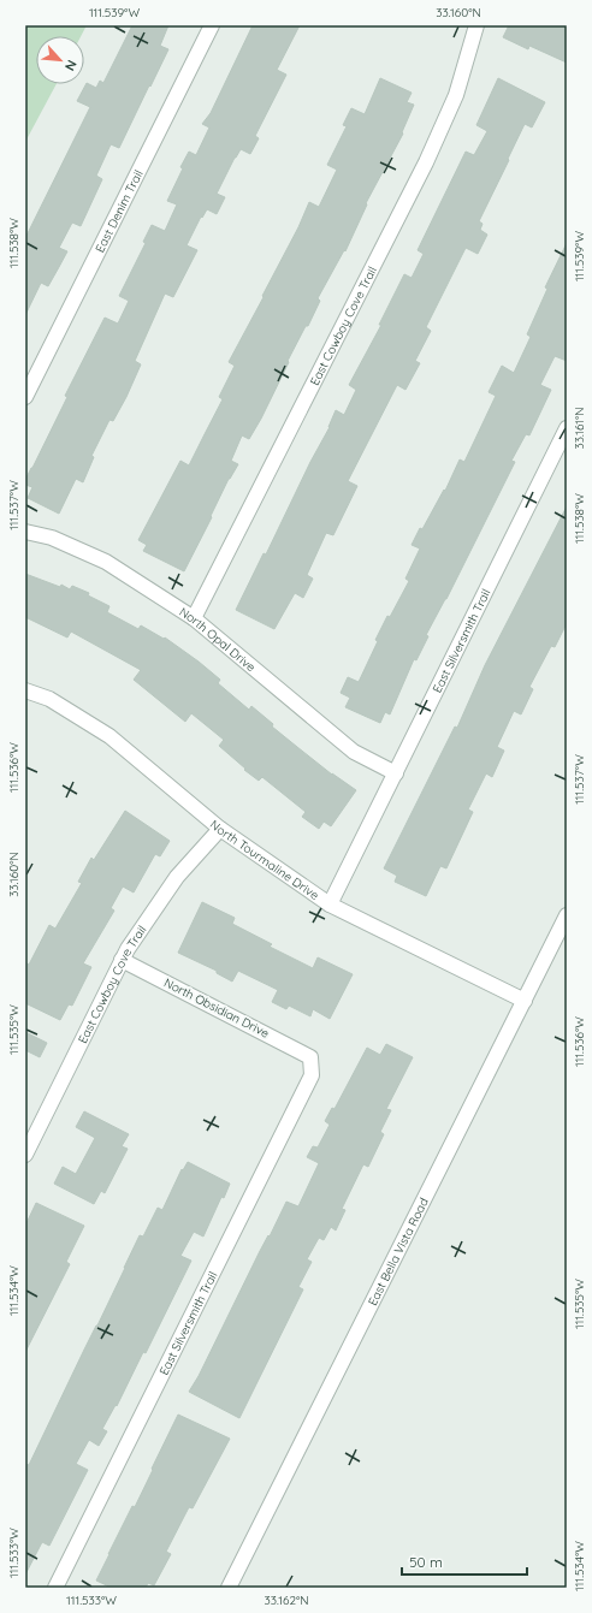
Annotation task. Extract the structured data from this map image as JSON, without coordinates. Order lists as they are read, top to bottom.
{
  "streets": {
    "street": [
      "East Denim Trail",
      "East Cowboy Cove Trail",
      "North Opal Drive",
      "East Silversmith Trail",
      "North Tourmaline Drive",
      "North Obsidian Drive",
      "East Bella Vista Road"
    ]
  },
  "crossings": [
    ["East Cowboy Cove Trail", "North Opal Drive"],
    ["East Cowboy Cove Trail", "North Tourmaline Drive"],
    ["East Cowboy Cove Trail", "North Obsidian Drive"],
    ["North Opal Drive", "East Silversmith Trail"],
    ["East Silversmith Trail", "North Tourmaline Drive"],
    ["East Silversmith Trail", "North Obsidian Drive"],
    ["North Tourmaline Drive", "East Bella Vista Road"]
  ],
  "scale_bar": "50 m",
  "north": "bottom right",
  "coordinates": [
    "111.539°W",
    "33.160°N",
    "111.538°W",
    "33.161°N",
    "111.537°W",
    "111.536°W",
    "111.535°W",
    "111.534°W",
    "111.533°W",
    "33.162°N"
  ]
}
